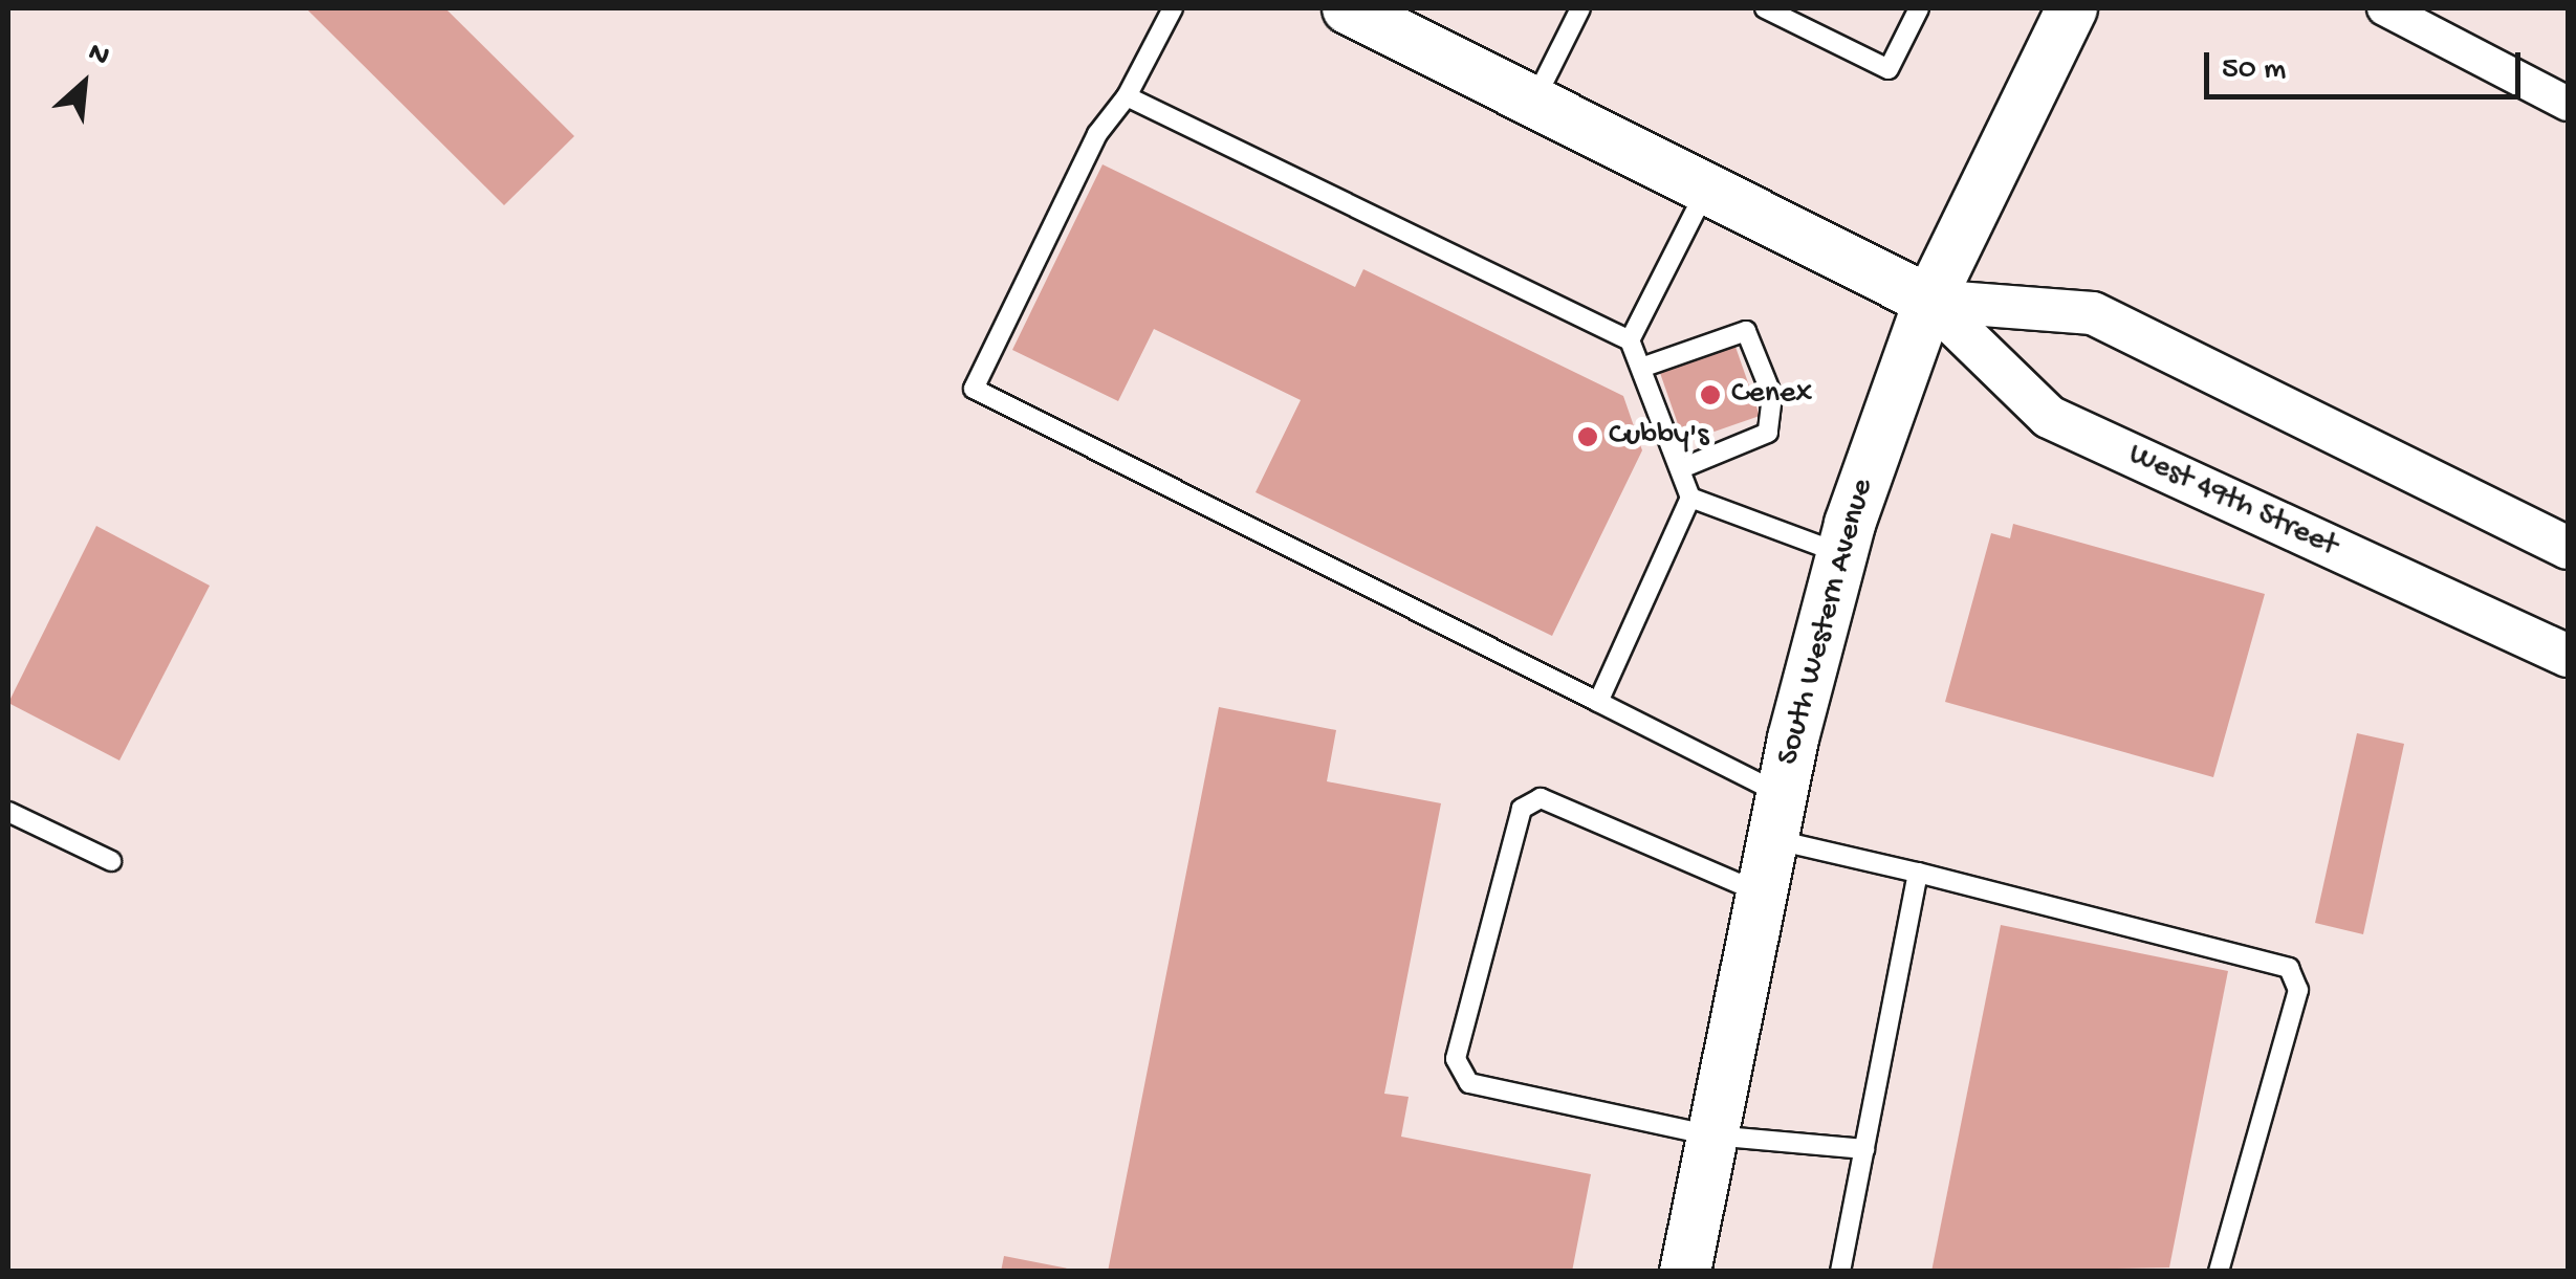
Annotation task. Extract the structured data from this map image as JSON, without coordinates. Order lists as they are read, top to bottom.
{
  "streets": {
    "main road": ["West 49th Street", "South Western Avenue"]
  },
  "crossings": [
    ["West 49th Street", "South Western Avenue"]
  ],
  "places": ["Cenex", "Cubby's"],
  "scale_bar": "50 m",
  "north": "top right"
}
